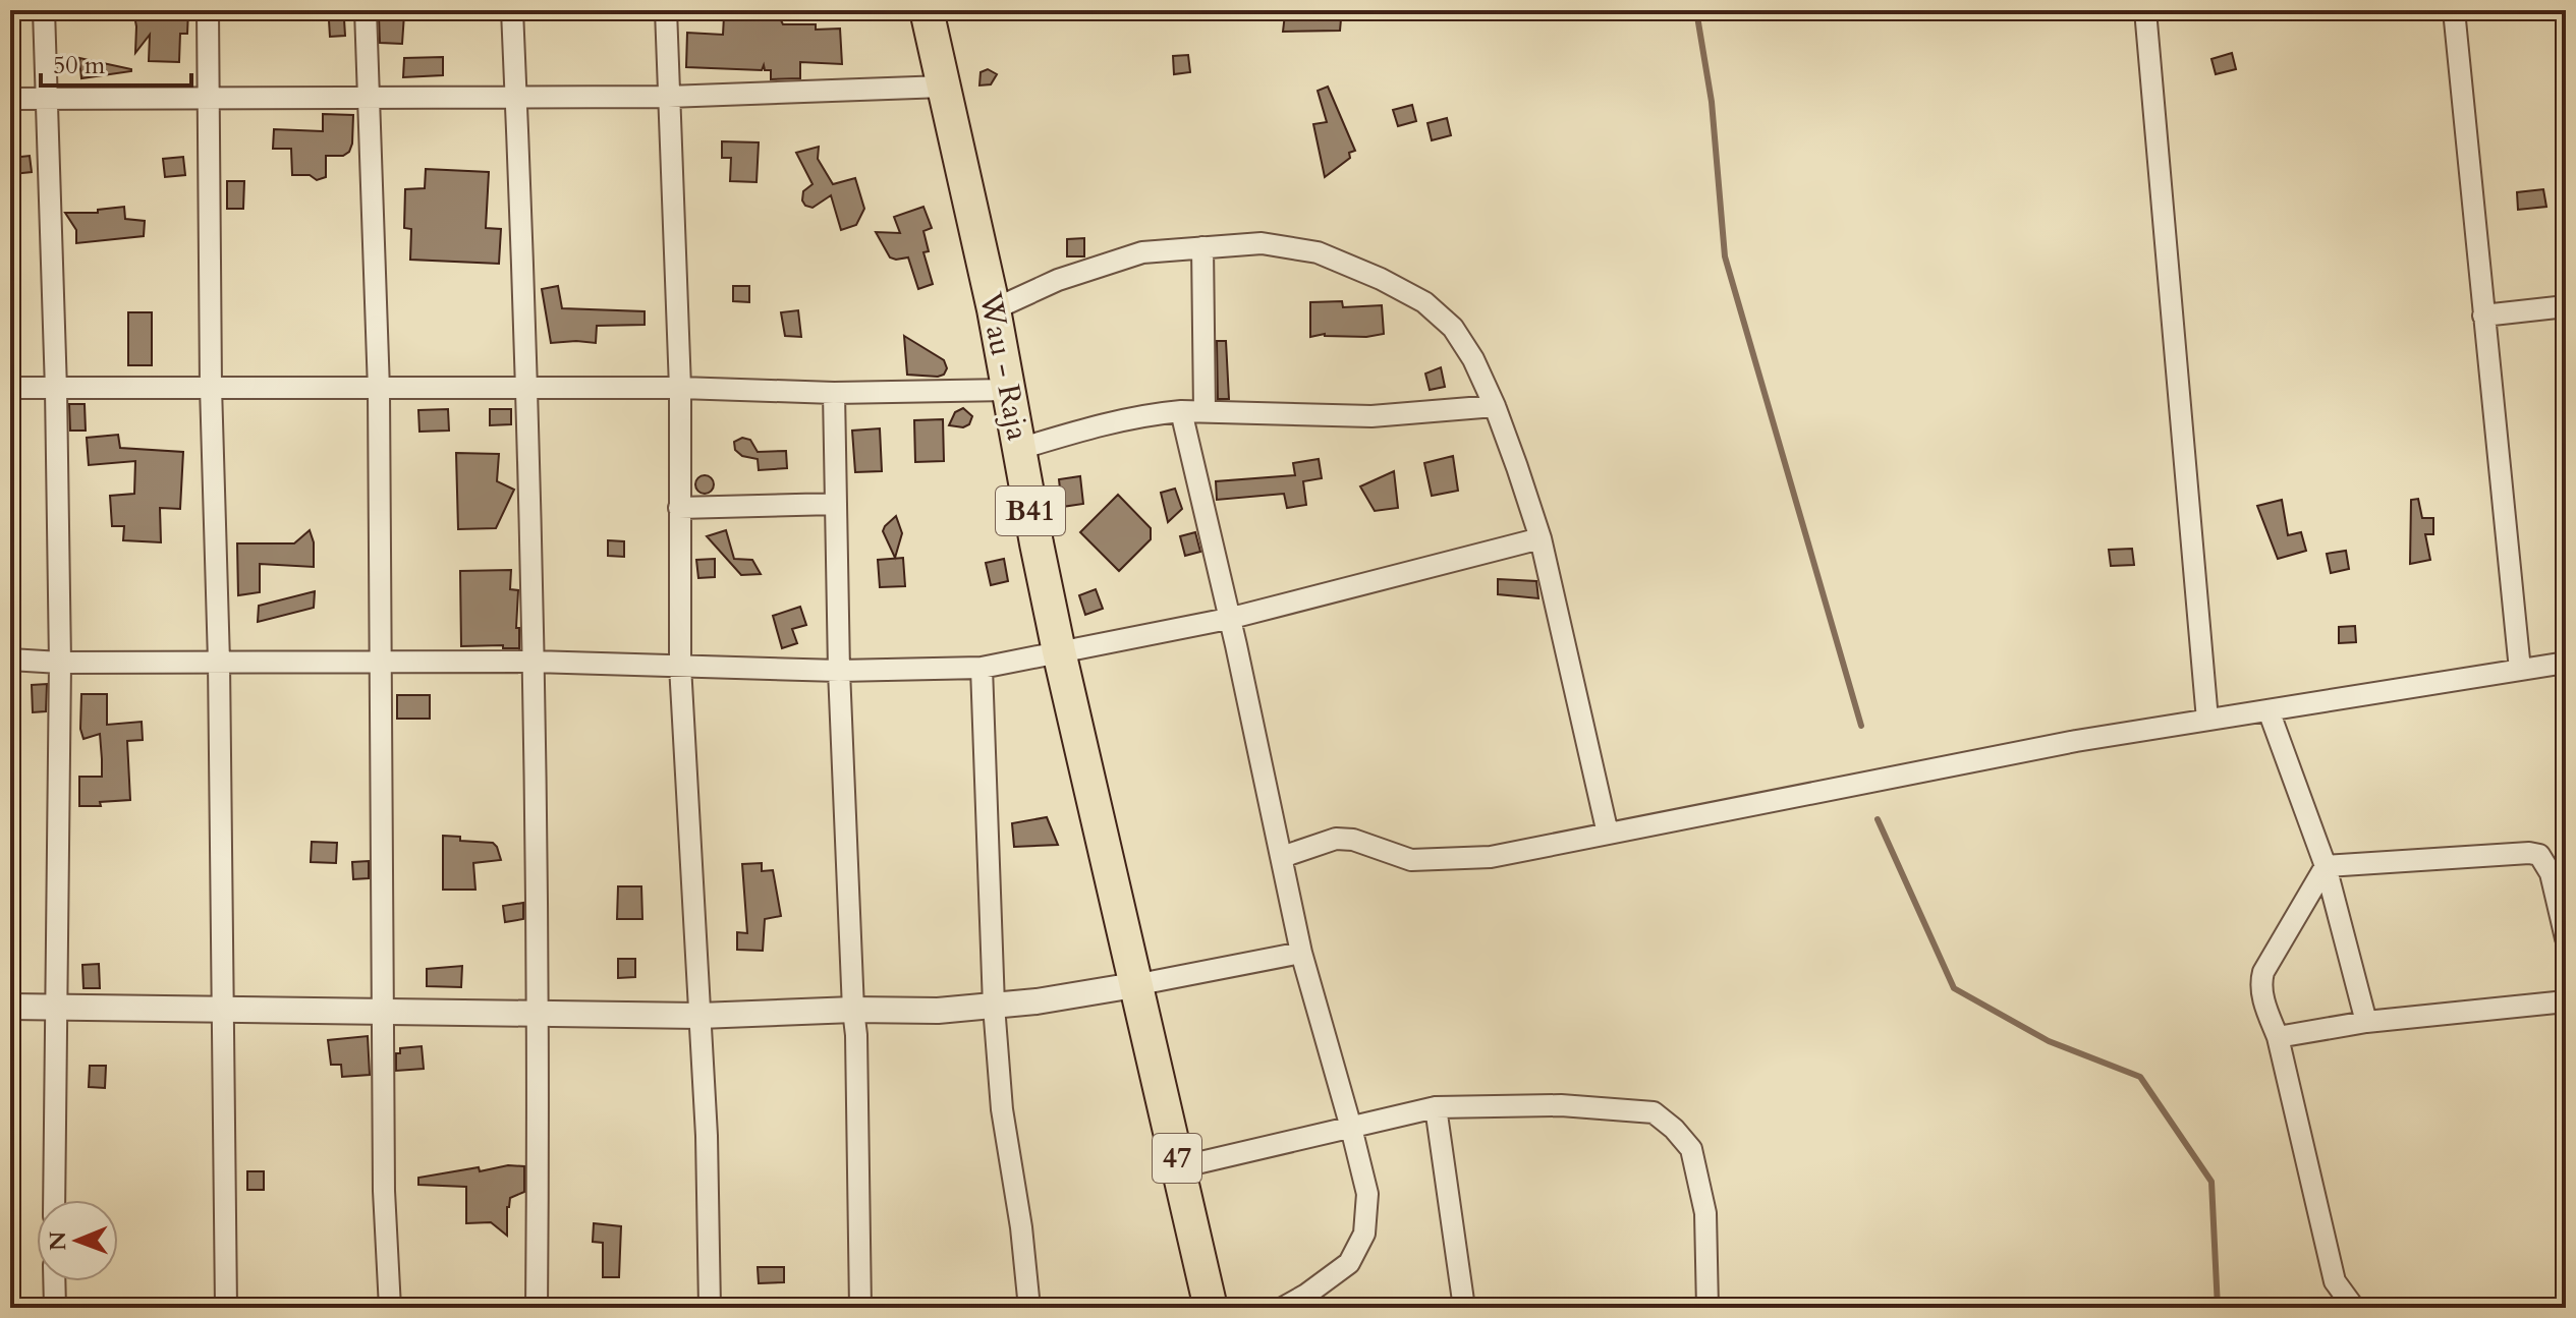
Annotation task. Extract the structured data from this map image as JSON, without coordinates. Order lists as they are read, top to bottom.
{
  "streets": {
    "main road": ["Wau - Raja", "B41", "47"]
  },
  "crossings": [
    ["Wau - Raja", "47"]
  ],
  "scale_bar": "50 m",
  "north": "left"
}
